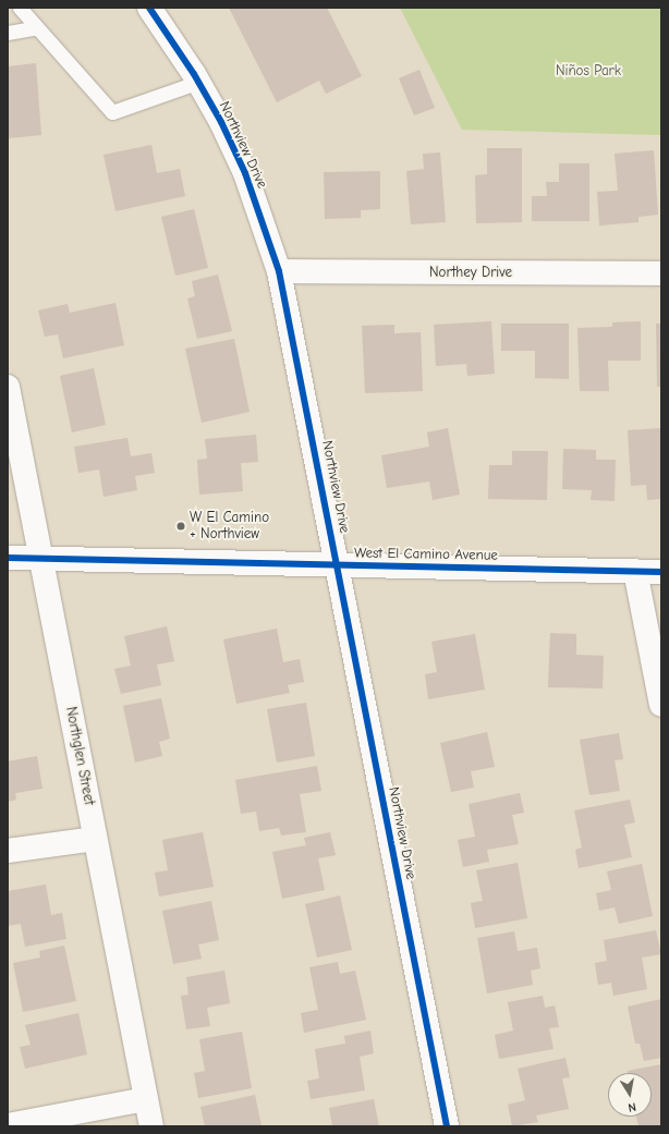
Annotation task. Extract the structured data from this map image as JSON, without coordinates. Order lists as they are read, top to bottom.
{
  "streets": {
    "street": [
      "Northview Drive",
      "Northey Drive",
      "West El Camino Avenue",
      "Northglen Street"
    ]
  },
  "crossings": [
    ["Northview Drive", "Northey Drive"],
    ["Northview Drive", "West El Camino Avenue"],
    ["West El Camino Avenue", "Northglen Street"]
  ],
  "parks": ["Niños Park"],
  "places": ["W El Camino + Northview"],
  "north": "bottom"
}
